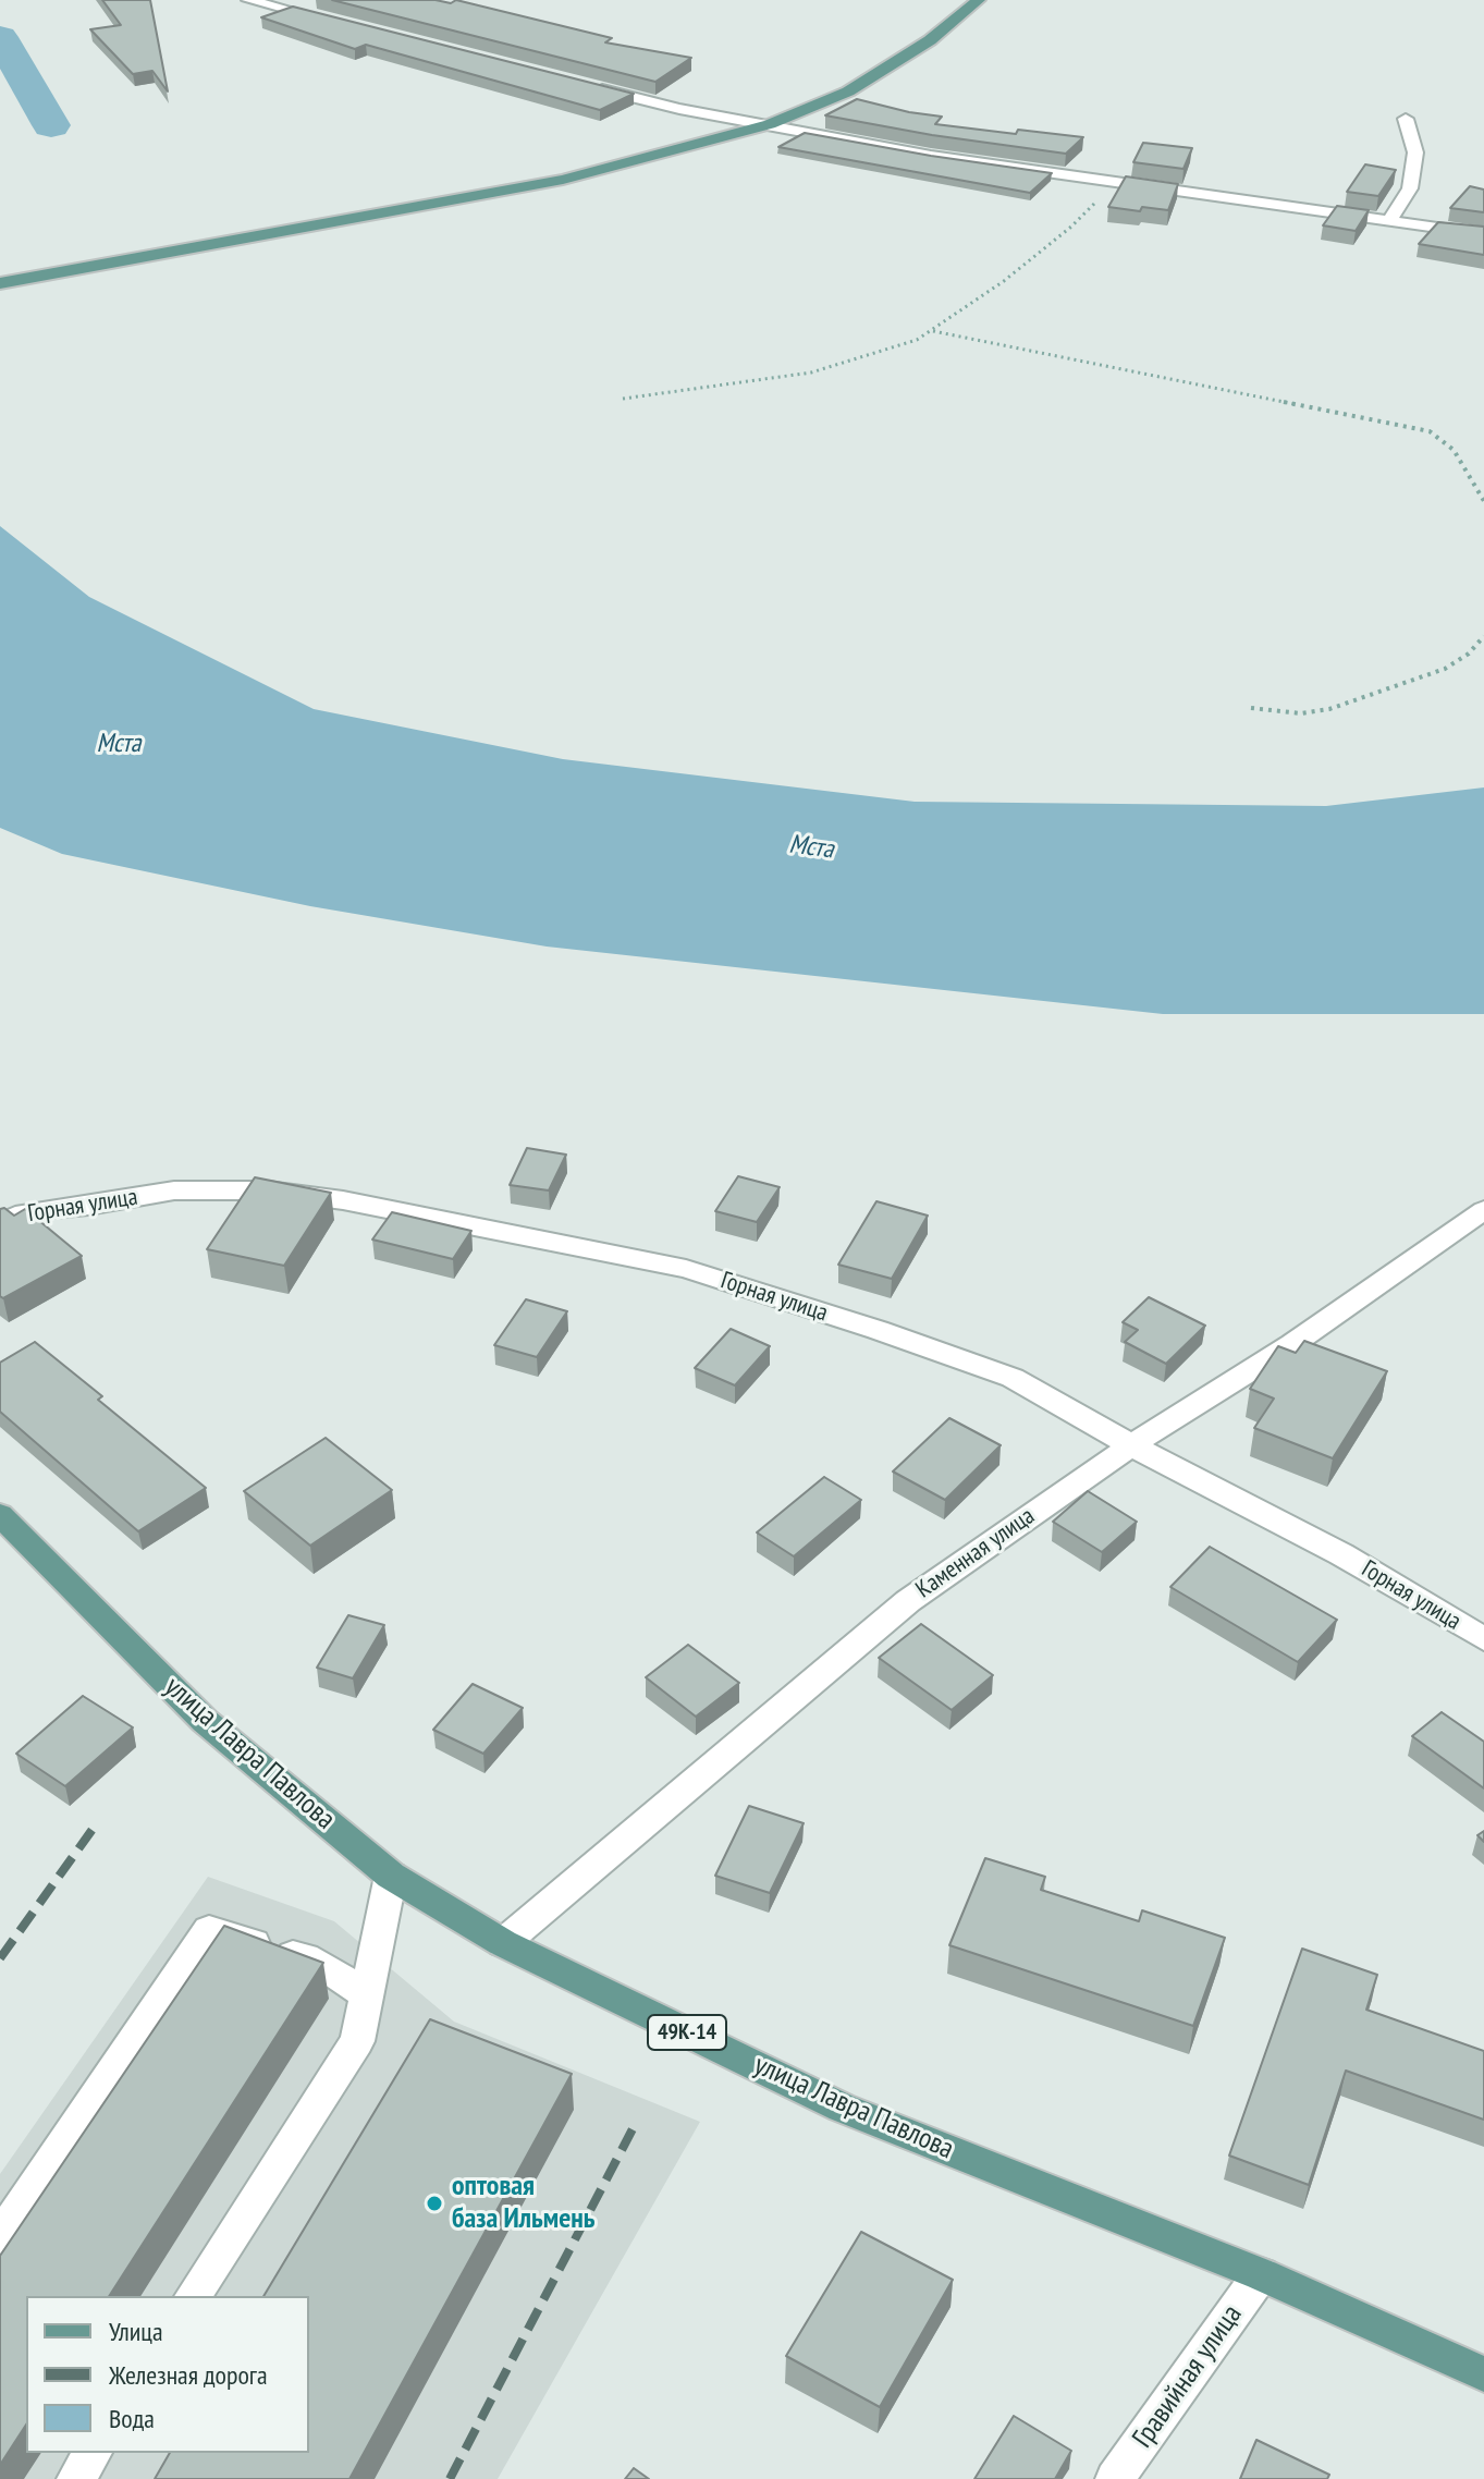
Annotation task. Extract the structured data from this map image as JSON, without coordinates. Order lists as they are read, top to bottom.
{
  "streets": {
    "main road": ["улица Лавра Павлова", "49К-14"],
    "street": ["Горная улица", "Каменная улица", "Гравийная улица"]
  },
  "crossings": [
    ["Горная улица", "Каменная улица"],
    ["Каменная улица", "улица Лавра Павлова"],
    ["улица Лавра Павлова", "Гравийная улица"]
  ],
  "water": ["Мста"],
  "places": ["оптовая база Ильмень"],
  "legend": ["Улица", "Железная дорога", "Вода"]
}
